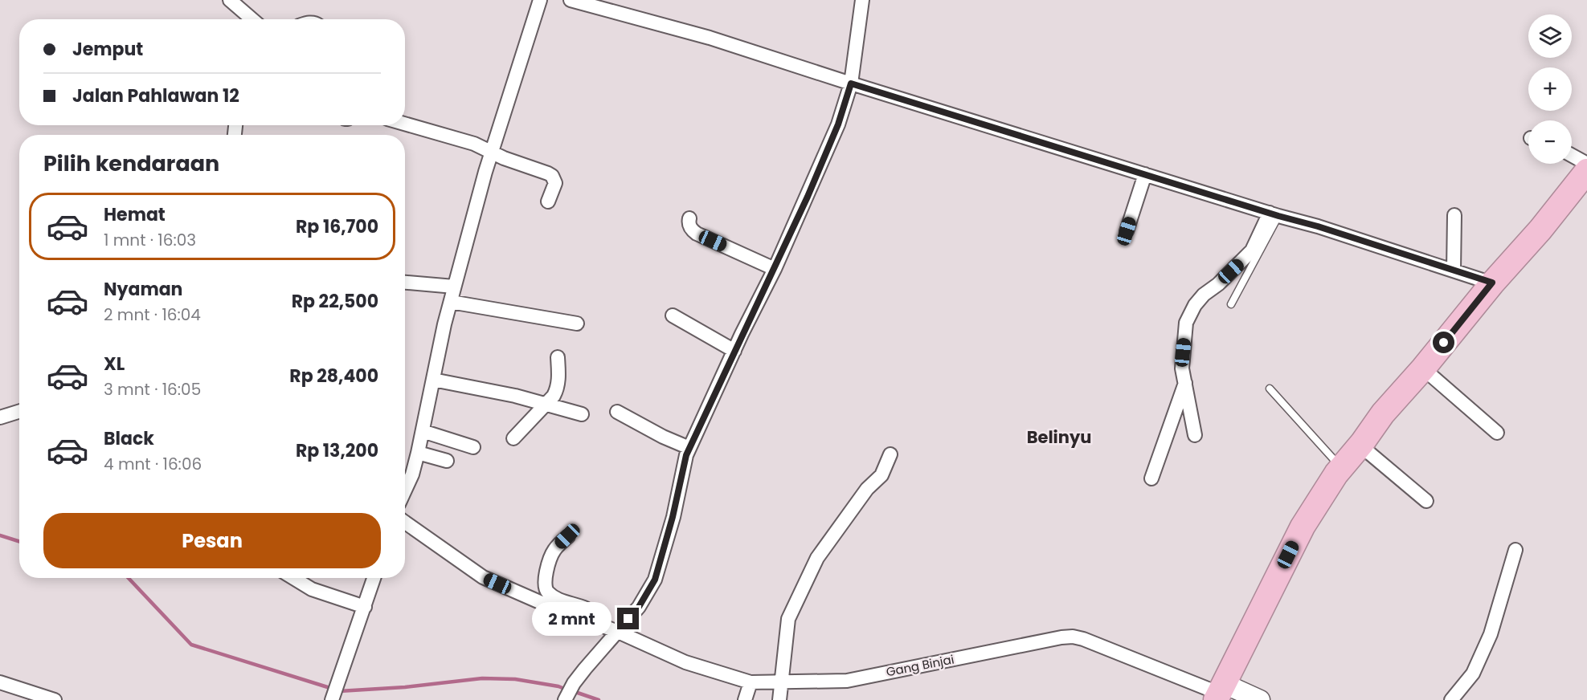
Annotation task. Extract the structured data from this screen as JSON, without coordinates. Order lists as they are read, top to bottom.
{
  "streets": {
    "street": ["Gang Binjai"]
  },
  "districts": ["Belinyu"],
  "page": {
    "map_buttons": ["+", "−"],
    "banner": ["Jemput", "Jalan Pahlawan 12"],
    "heading": "Pilih kendaraan",
    "list": [
      {
        "name": "Hemat",
        "note": "1 mnt · 16:03",
        "value": "Rp 16,700"
      },
      {
        "name": "Nyaman",
        "note": "2 mnt · 16:04",
        "value": "Rp 22,500"
      },
      {
        "name": "XL",
        "note": "3 mnt · 16:05",
        "value": "Rp 28,400"
      },
      {
        "name": "Black",
        "note": "4 mnt · 16:06",
        "value": "Rp 13,200"
      }
    ],
    "buttons": "Pesan",
    "bubble": "2 mnt"
  }
}
